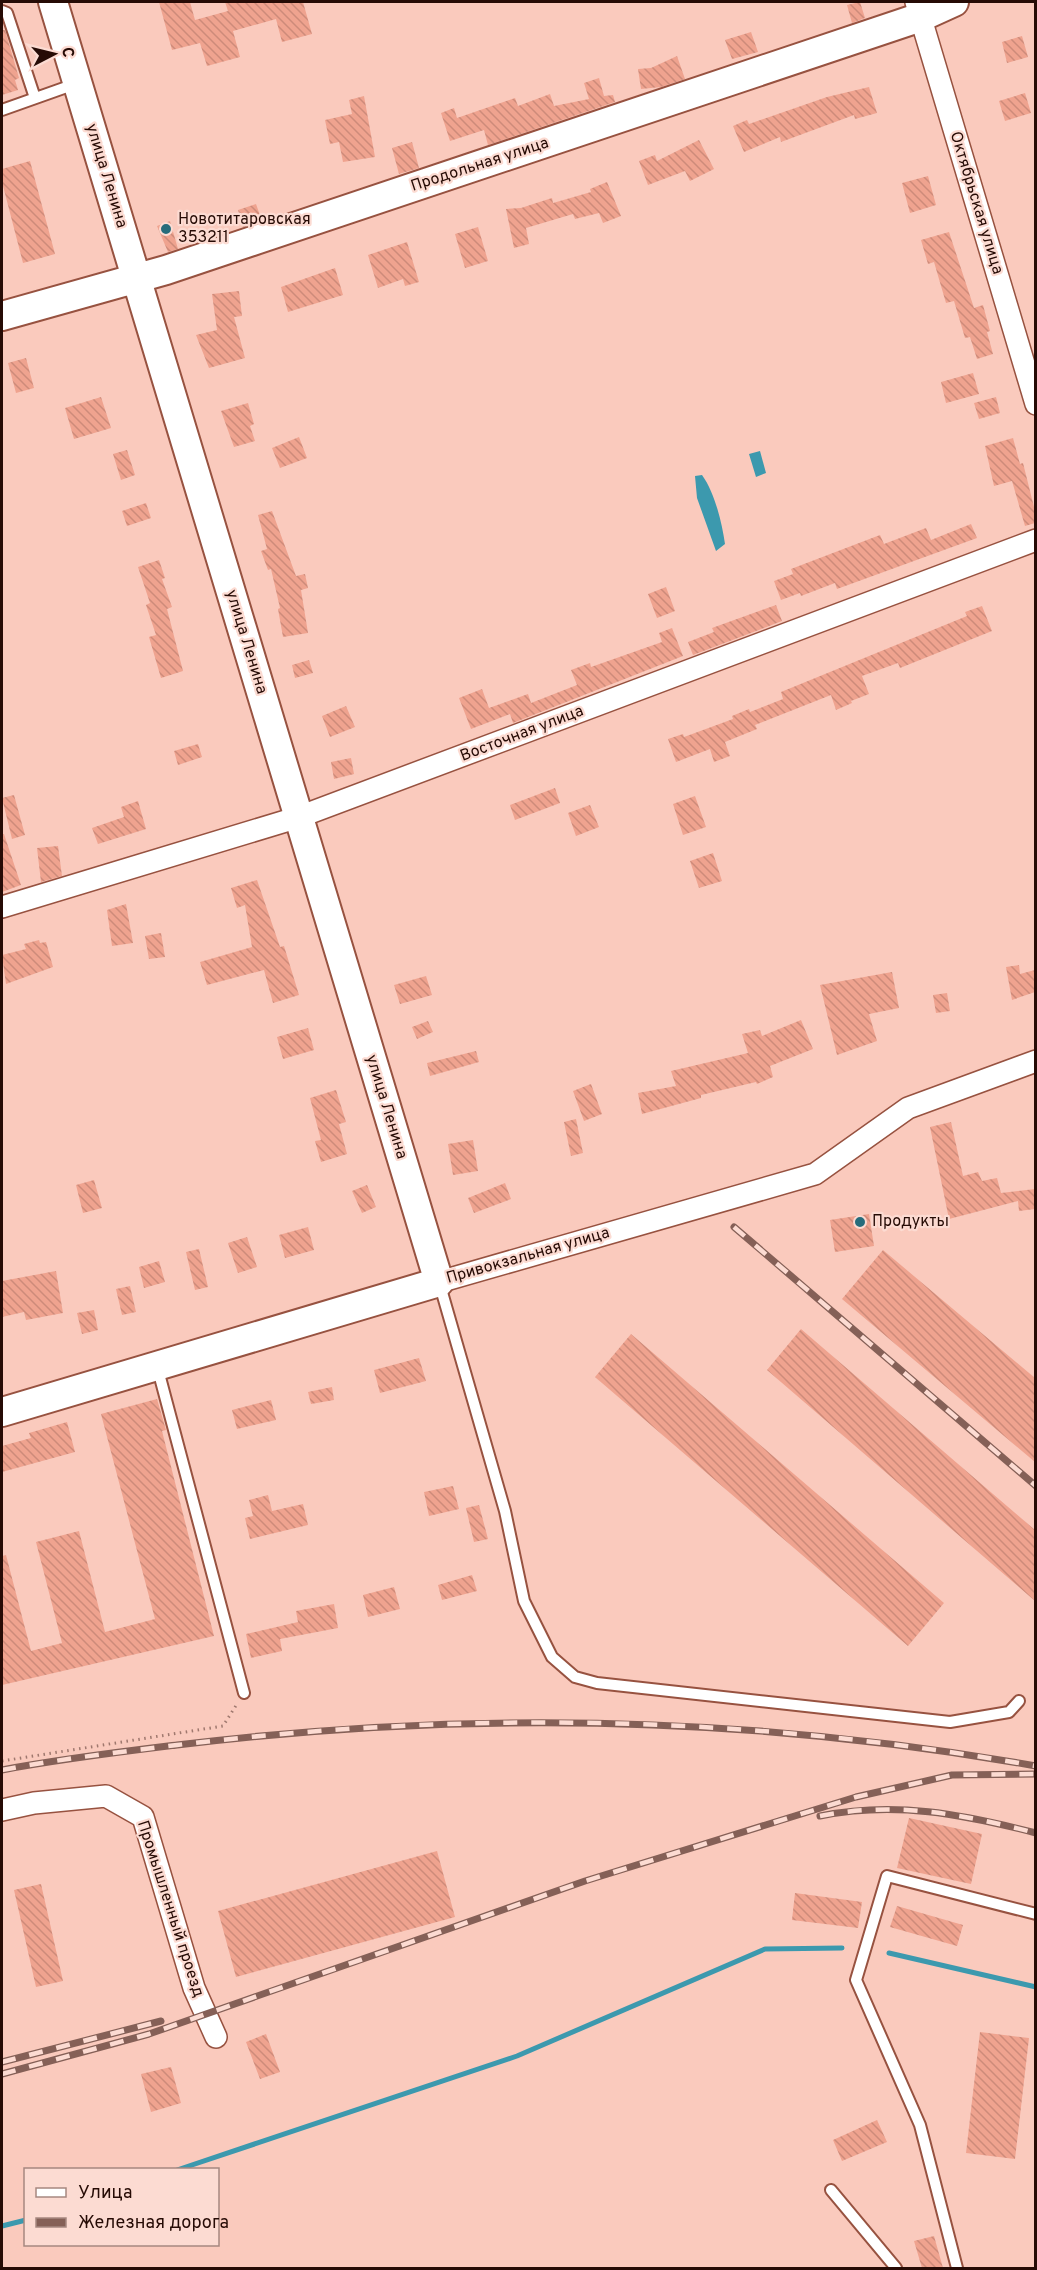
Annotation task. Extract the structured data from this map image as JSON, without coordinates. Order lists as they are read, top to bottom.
{
  "streets": {
    "street": [
      "Продольная улица",
      "улица Ленина",
      "Октябрьская улица",
      "Восточная улица",
      "Привокзальная улица",
      "Промышленный проезд"
    ]
  },
  "crossings": [
    ["Продольная улица", "улица Ленина"],
    ["Продольная улица", "Октябрьская улица"],
    ["улица Ленина", "Восточная улица"],
    ["улица Ленина", "Привокзальная улица"]
  ],
  "places": ["Новотитаровская 353211", "Продукты"],
  "legend": ["Улица", "Железная дорога"],
  "north": "right"
}
